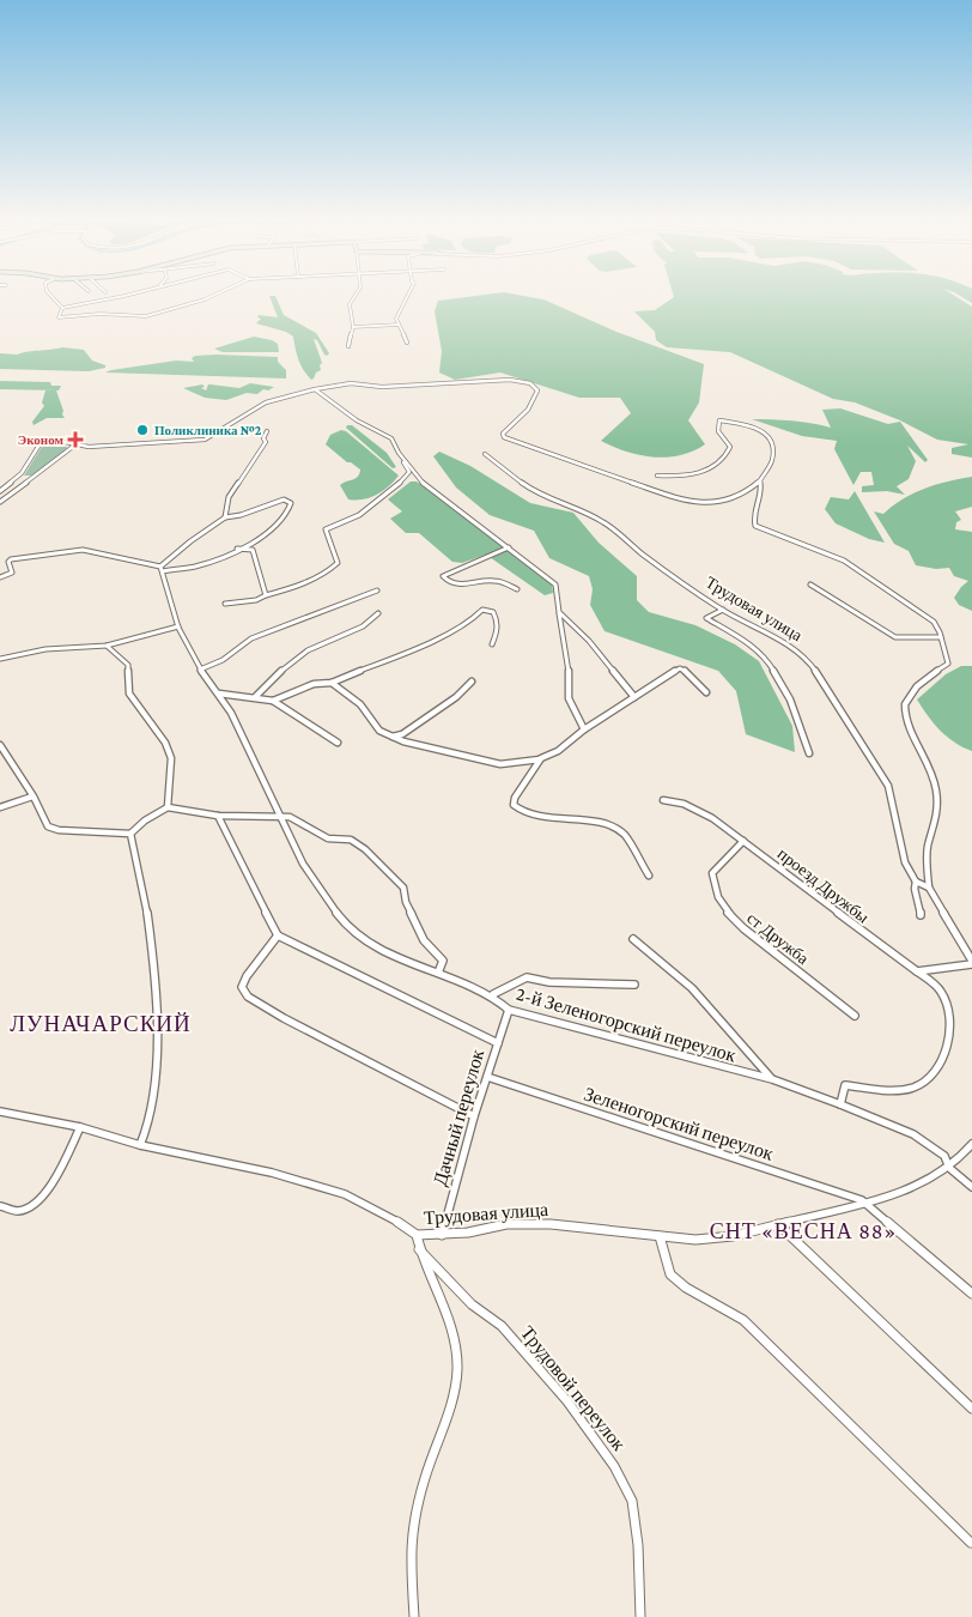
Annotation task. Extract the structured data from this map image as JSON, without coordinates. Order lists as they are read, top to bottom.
{
  "streets": {
    "street": [
      "Трудовая улица",
      "проезд Дружбы",
      "ст Дружба",
      "2-й Зеленогорский переулок",
      "Дачный переулок",
      "Зеленогорский переулок",
      "Трудовой переулок"
    ]
  },
  "crossings": [
    ["Трудовая улица", "2-й Зеленогорский переулок"],
    ["Трудовая улица", "Дачный переулок"],
    ["Трудовая улица", "Зеленогорский переулок"],
    ["проезд Дружбы", "ст Дружба"],
    ["проезд Дружбы", "2-й Зеленогорский переулок"],
    ["2-й Зеленогорский переулок", "Дачный переулок"],
    ["Дачный переулок", "Зеленогорский переулок"]
  ],
  "districts": ["ЛУНАЧАРСКИЙ", "СНТ «ВЕСНА 88»"],
  "places": {
    "other": ["Поликлиника №2"],
    "health": ["Эконом"]
  }
}
